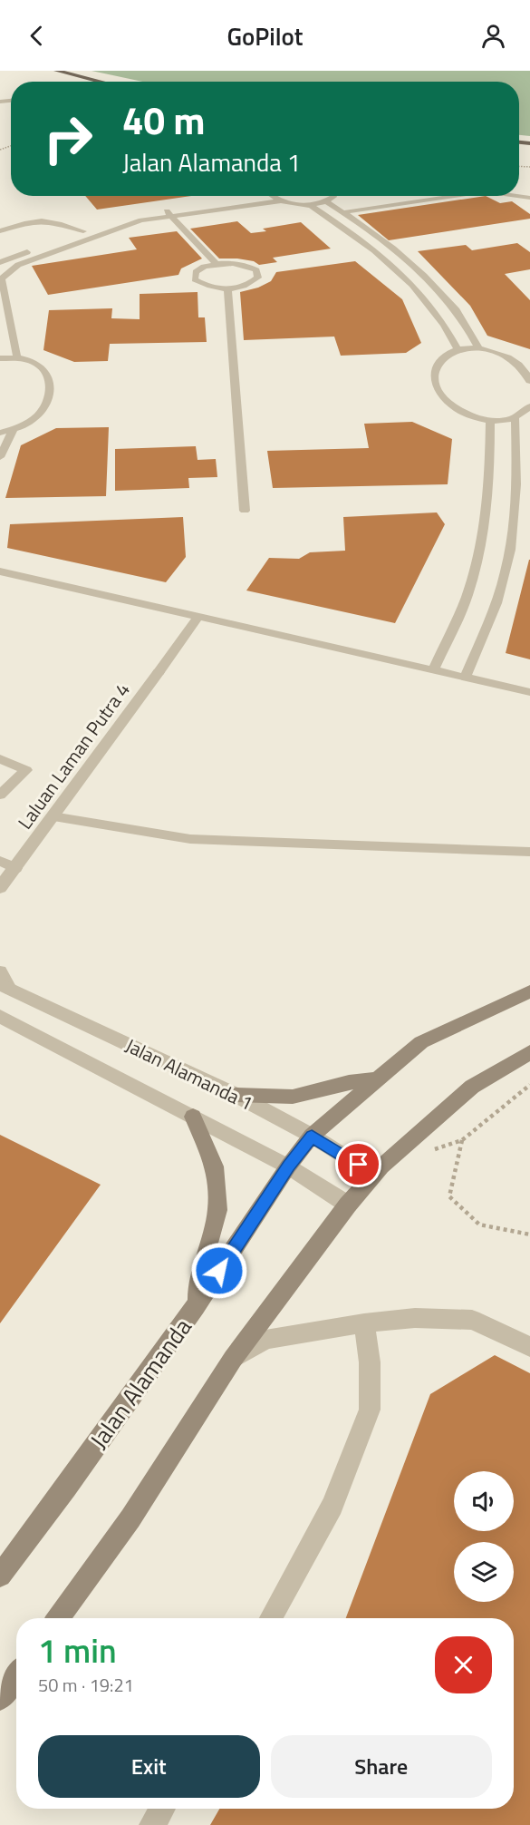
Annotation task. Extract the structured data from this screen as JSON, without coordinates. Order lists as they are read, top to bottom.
{
  "streets": {
    "street": ["Laluan Laman Putra 4", "Jalan Alamanda 1", "Jalan Alamanda"]
  },
  "crossings": [
    ["Jalan Alamanda 1", "Jalan Alamanda"]
  ],
  "page": {
    "header": "GoPilot",
    "turn": ["40 m", "Jalan Alamanda 1"],
    "heading": ["1 min", "50 m · 19:21"],
    "buttons": ["Exit", "Share"]
  }
}
